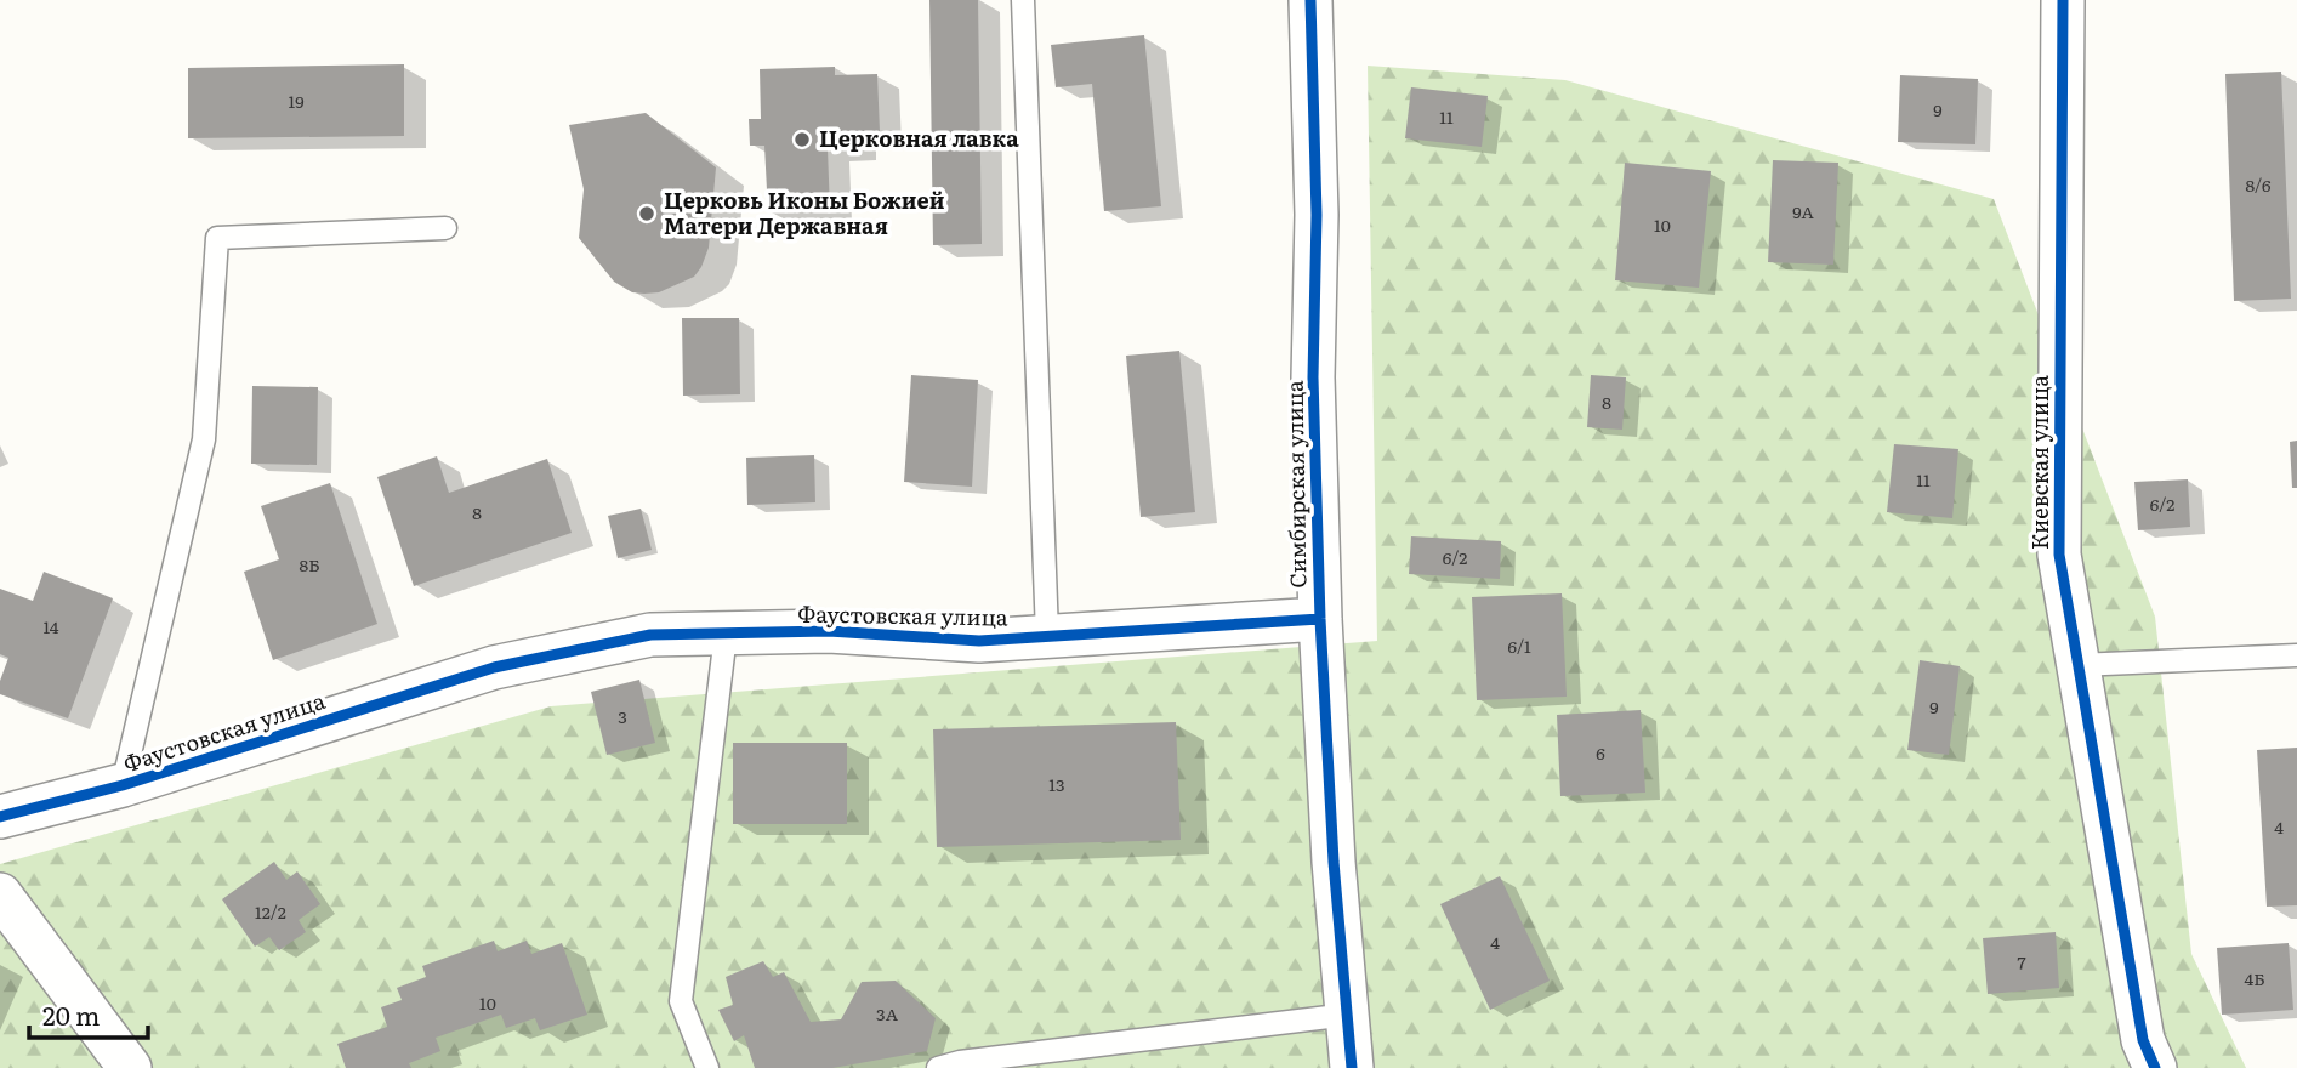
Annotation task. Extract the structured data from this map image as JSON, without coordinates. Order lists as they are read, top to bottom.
{
  "streets": {
    "street": ["Киевская улица", "Симбирская улица", "Фаустовская улица"]
  },
  "crossings": [
    ["Симбирская улица", "Фаустовская улица"]
  ],
  "places": ["Церковная лавка", "Церковь Иконы Божией Матери Державная"],
  "house_numbers": [
    "19",
    "9",
    "11",
    "8/6",
    "9А",
    "10",
    "8",
    "11",
    "6/2",
    "8",
    "6/2",
    "8Б",
    "14",
    "6/1",
    "9",
    "3",
    "6",
    "13",
    "4",
    "12/2",
    "4",
    "7",
    "4Б",
    "10",
    "3А"
  ],
  "scale_bar": "20 m"
}
